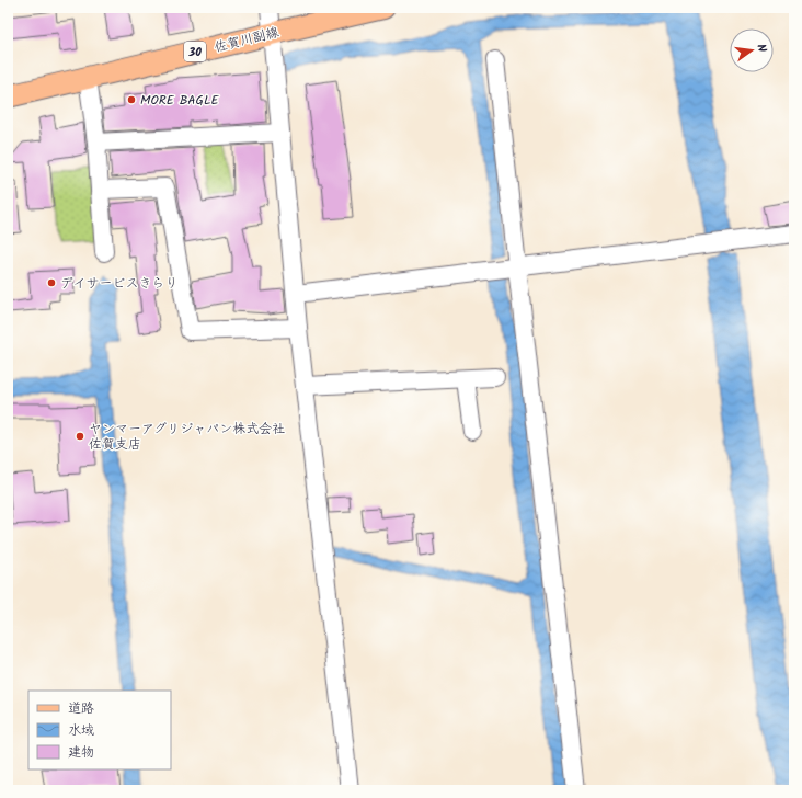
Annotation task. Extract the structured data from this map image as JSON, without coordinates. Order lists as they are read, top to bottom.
{
  "streets": {
    "main road": ["佐賀川副線", "30"]
  },
  "places": ["MORE BAGLE", "デイサービスきらり", "ヤンマーアグリジャパン株式会社 佐賀支店"],
  "legend": ["道路", "水域", "建物"],
  "north": "right"
}
